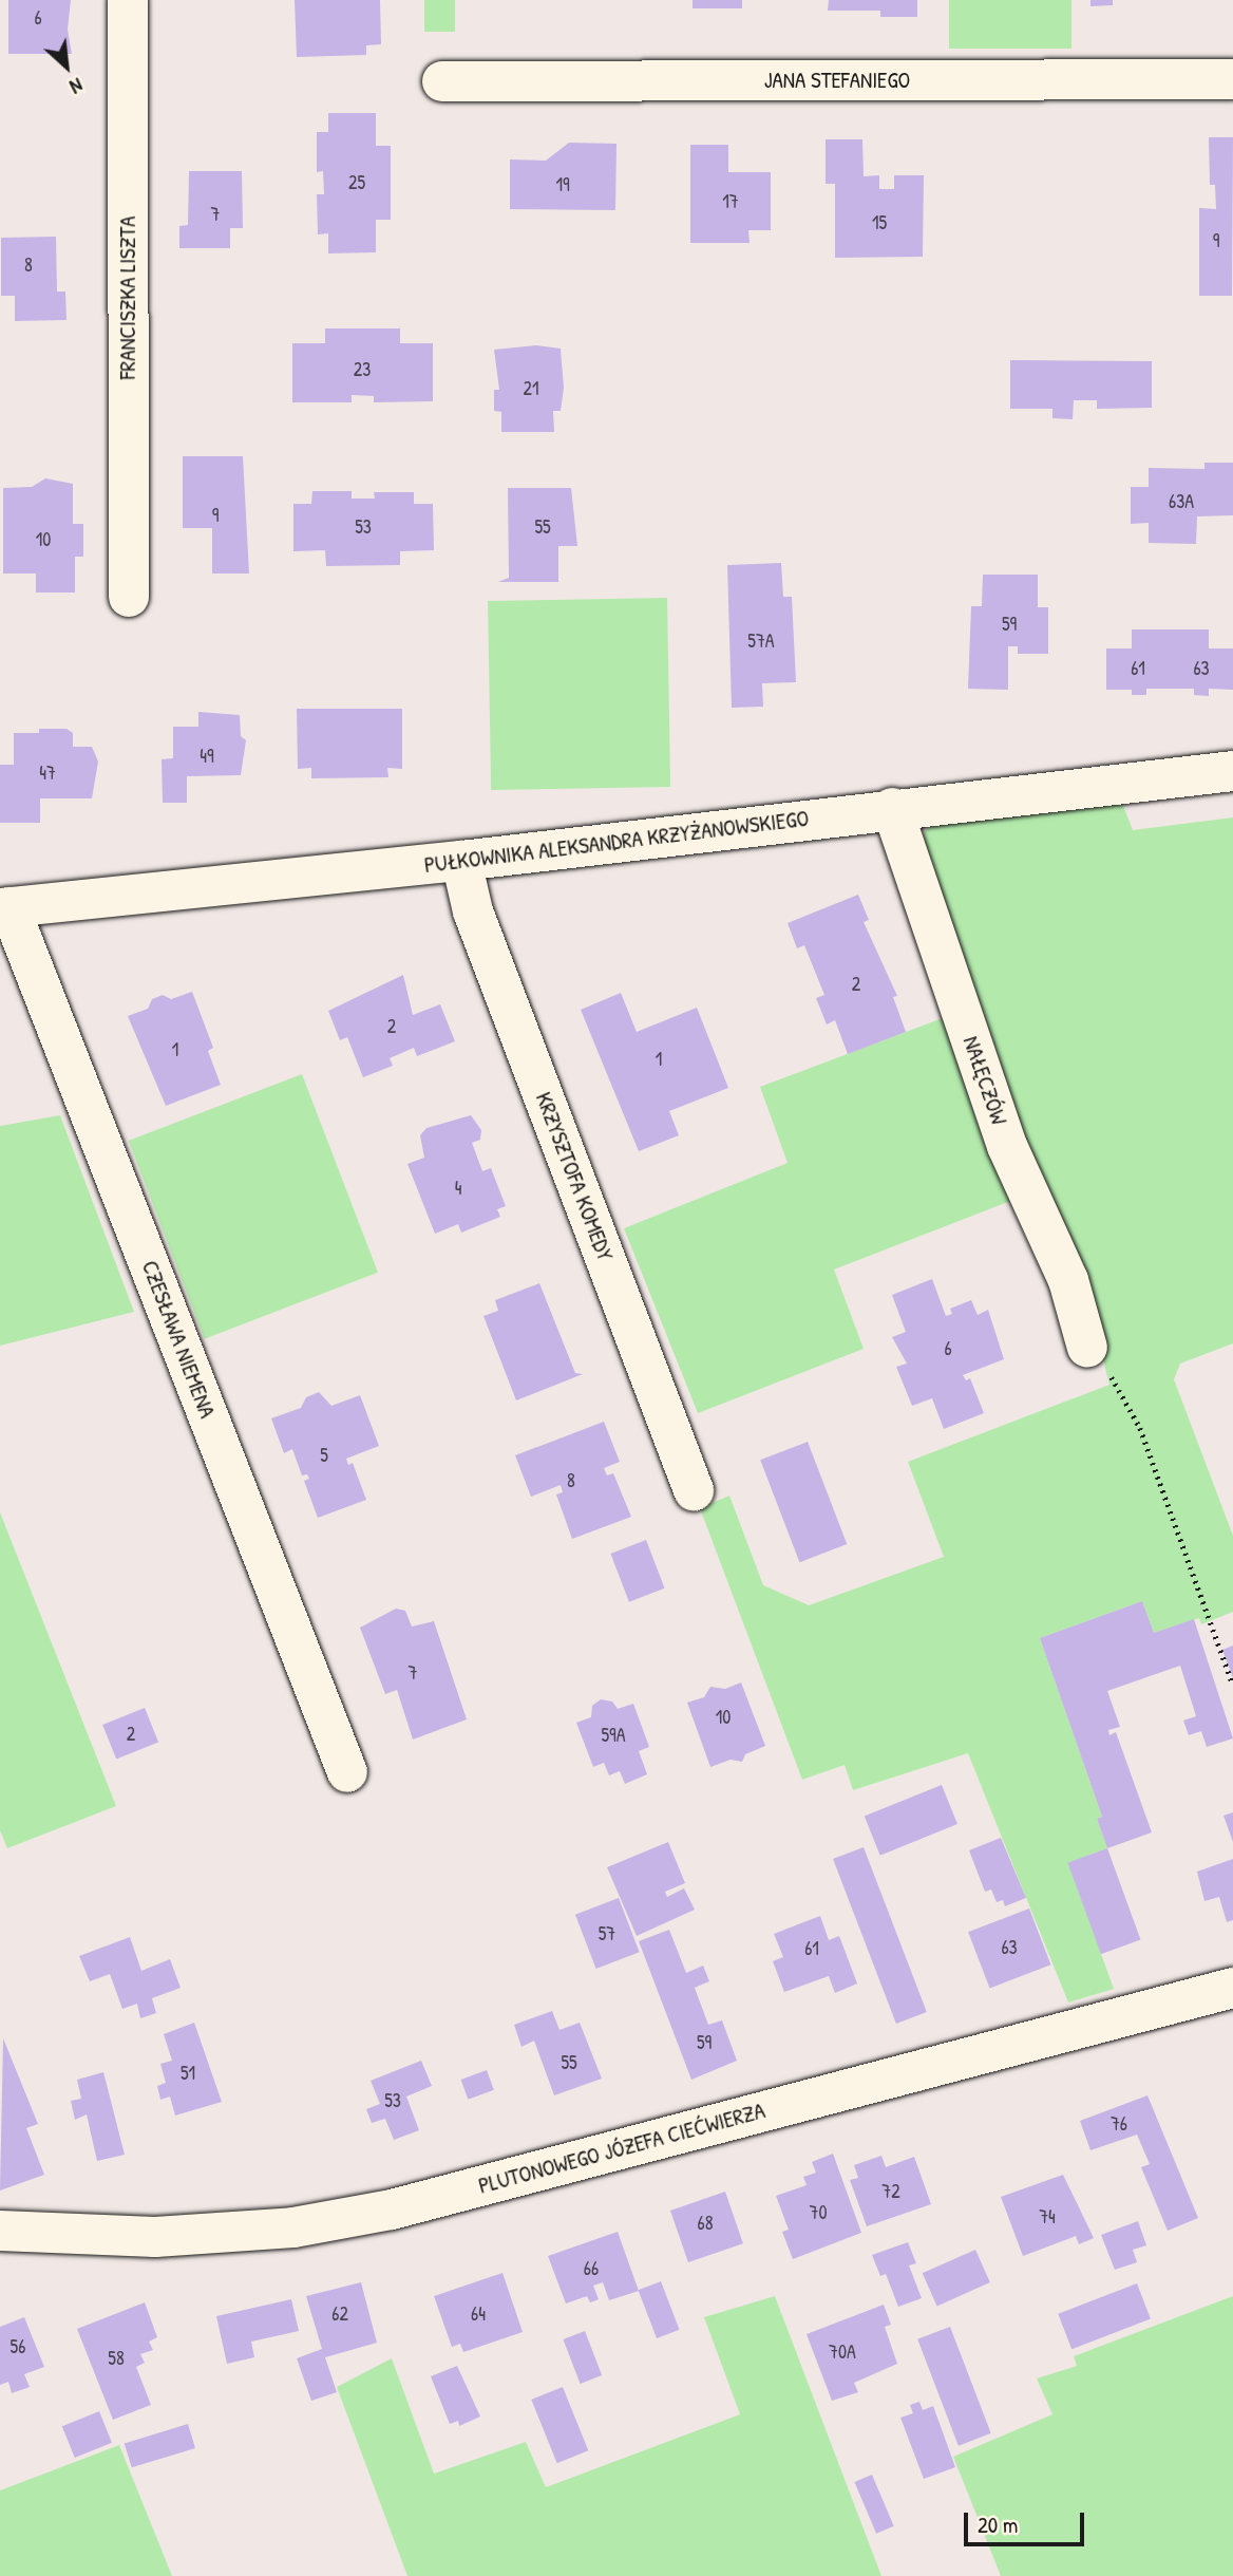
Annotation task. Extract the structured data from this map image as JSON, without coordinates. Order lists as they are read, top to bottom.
{
  "streets": {
    "street": [
      "JANA STEFANIEGO",
      "FRANCISZKA LISZTA",
      "PUŁKOWNIKA ALEKSANDRA KRZYŻANOWSKIEGO",
      "NAŁĘCZÓW",
      "KRZYSZTOFA KOMEDY",
      "CZESŁAWA NIEMENA",
      "PLUTONOWEGO JÓZEFA CIEĆWIERZA"
    ]
  },
  "crossings": [
    ["PUŁKOWNIKA ALEKSANDRA KRZYŻANOWSKIEGO", "NAŁĘCZÓW"],
    ["PUŁKOWNIKA ALEKSANDRA KRZYŻANOWSKIEGO", "KRZYSZTOFA KOMEDY"],
    ["PUŁKOWNIKA ALEKSANDRA KRZYŻANOWSKIEGO", "CZESŁAWA NIEMENA"]
  ],
  "house_numbers": [
    "6",
    "25",
    "19",
    "17",
    "7",
    "15",
    "9",
    "8",
    "23",
    "21",
    "63A",
    "9",
    "53",
    "55",
    "10",
    "59",
    "57A",
    "61",
    "63",
    "49",
    "47",
    "2",
    "2",
    "1",
    "1",
    "4",
    "6",
    "5",
    "8",
    "7",
    "10",
    "2",
    "59A",
    "57",
    "63",
    "61",
    "59",
    "55",
    "51",
    "53",
    "76",
    "72",
    "70",
    "74",
    "68",
    "66",
    "62",
    "64",
    "56",
    "70A",
    "58"
  ],
  "scale_bar": "20 m",
  "north": "bottom right"
}
